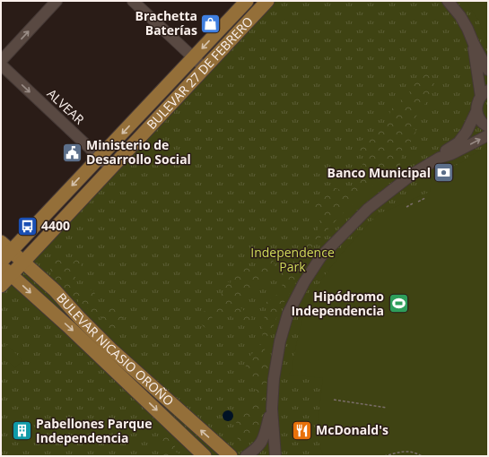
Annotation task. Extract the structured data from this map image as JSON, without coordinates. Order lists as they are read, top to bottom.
{
  "streets": {
    "main road": ["BULEVAR 27 DE FEBRERO", "BULEVAR NICASIO OROÑO"],
    "street": ["ALVEAR"]
  },
  "crossings": [
    ["BULEVAR 27 DE FEBRERO", "ALVEAR"],
    ["BULEVAR 27 DE FEBRERO", "BULEVAR NICASIO OROÑO"]
  ],
  "one_way": ["ALVEAR"],
  "parks": ["Independence Park"],
  "places": {
    "shop": ["Brachetta Baterías"],
    "public building": ["Ministerio de Desarrollo Social"],
    "bank": ["Banco Municipal"],
    "bus stop": ["4400"],
    "sports": ["Hipódromo Independencia"],
    "restaurant": ["McDonald's"],
    "building": ["Pabellones Parque Independencia"]
  }
}
